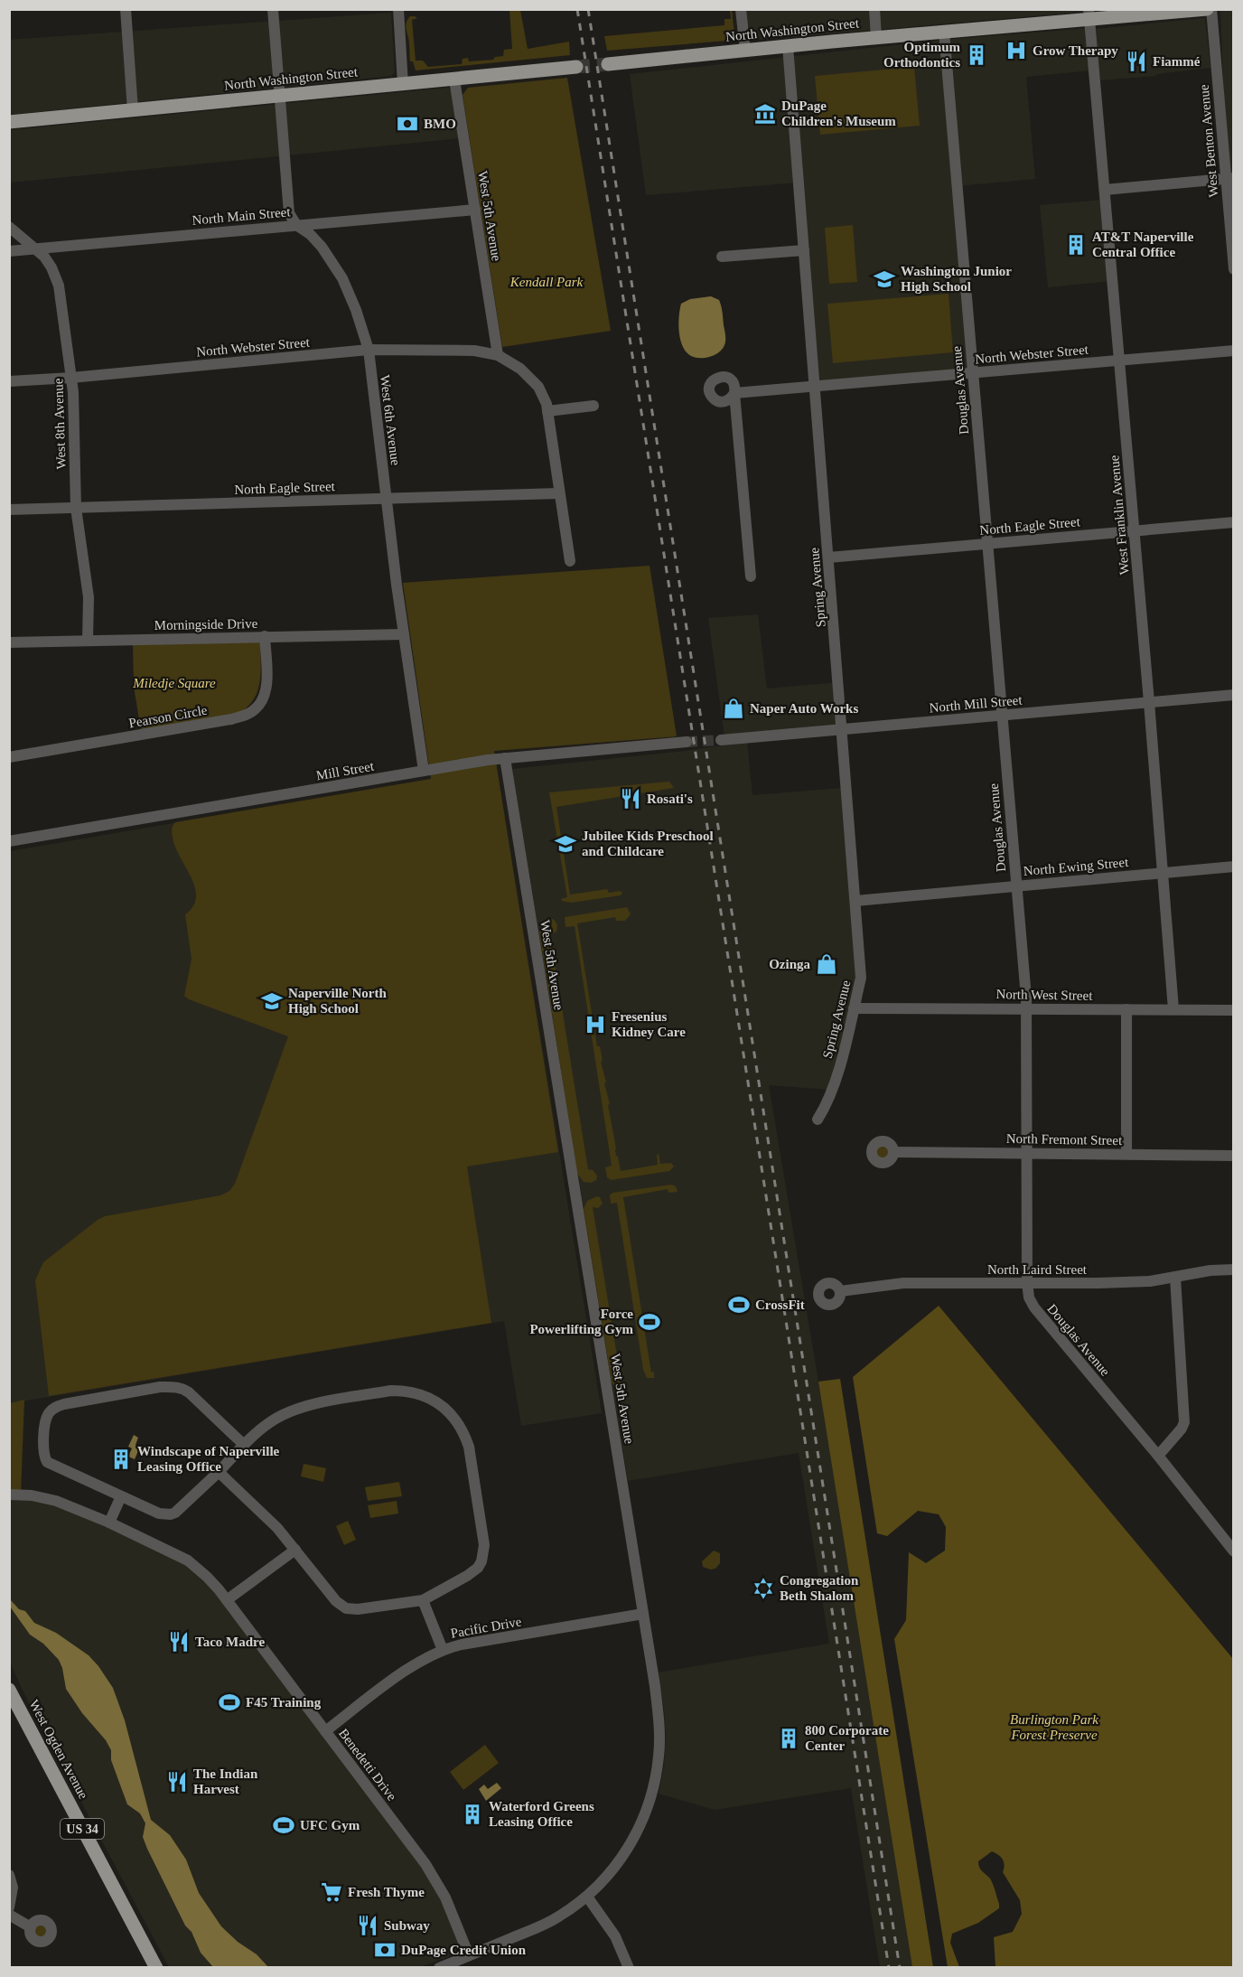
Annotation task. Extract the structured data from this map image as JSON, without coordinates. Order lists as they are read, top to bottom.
{
  "streets": {
    "main road": ["North Washington Street", "West Ogden Avenue", "US 34"],
    "street": [
      "West Benton Avenue",
      "North Main Street",
      "West 5th Avenue",
      "North Webster Street",
      "Douglas Avenue",
      "West 6th Avenue",
      "West 8th Avenue",
      "North Eagle Street",
      "West Franklin Avenue",
      "Spring Avenue",
      "Morningside Drive",
      "North Mill Street",
      "Pearson Circle",
      "Mill Street",
      "North Ewing Street",
      "North West Street",
      "North Fremont Street",
      "North Laird Street",
      "Pacific Drive",
      "Benedetti Drive"
    ]
  },
  "crossings": [
    ["North Washington Street", "West 5th Avenue"],
    ["North Washington Street", "Douglas Avenue"],
    ["North Washington Street", "West Franklin Avenue"],
    ["North Washington Street", "Spring Avenue"],
    ["North Main Street", "West 5th Avenue"],
    ["North Main Street", "West 6th Avenue"],
    ["North Main Street", "West 8th Avenue"],
    ["West 5th Avenue", "North Webster Street"],
    ["West 5th Avenue", "Mill Street"],
    ["West 5th Avenue", "Pacific Drive"],
    ["West 5th Avenue", "Benedetti Drive"],
    ["North Webster Street", "Douglas Avenue"],
    ["North Webster Street", "West 6th Avenue"],
    ["North Webster Street", "West 8th Avenue"],
    ["North Webster Street", "West Franklin Avenue"],
    ["North Webster Street", "Spring Avenue"],
    ["Douglas Avenue", "North Eagle Street"],
    ["Douglas Avenue", "North Mill Street"],
    ["Douglas Avenue", "North Ewing Street"],
    ["Douglas Avenue", "North West Street"],
    ["Douglas Avenue", "North Fremont Street"],
    ["Douglas Avenue", "North Laird Street"],
    ["West 6th Avenue", "North Eagle Street"],
    ["West 6th Avenue", "Morningside Drive"],
    ["West 6th Avenue", "Mill Street"],
    ["West 8th Avenue", "North Eagle Street"],
    ["West 8th Avenue", "Morningside Drive"],
    ["North Eagle Street", "West Franklin Avenue"],
    ["North Eagle Street", "Spring Avenue"],
    ["West Franklin Avenue", "North Mill Street"],
    ["West Franklin Avenue", "North Ewing Street"],
    ["West Franklin Avenue", "North West Street"],
    ["Spring Avenue", "North Mill Street"],
    ["Spring Avenue", "North Ewing Street"],
    ["Spring Avenue", "North West Street"],
    ["Morningside Drive", "Pearson Circle"],
    ["Pacific Drive", "Benedetti Drive"]
  ],
  "parks": ["Kendall Park", "Miledje Square", "Burlington Park Forest Preserve"],
  "places": {
    "hospital": ["Grow Therapy", "Fresenius Kidney Care"],
    "building": [
      "Optimum Orthodontics",
      "AT&T Naperville Central Office",
      "Windscape of Naperville Leasing Office",
      "800 Corporate Center",
      "Waterford Greens Leasing Office"
    ],
    "restaurant": [
      "Fiammé",
      "Rosati's",
      "Taco Madre",
      "The Indian Harvest",
      "Subway"
    ],
    "museum": ["DuPage Children's Museum"],
    "bank": ["BMO", "DuPage Credit Union"],
    "school or university": ["Washington Junior High School", "Jubilee Kids Preschool and Childcare", "Naperville North High School"],
    "shop": ["Naper Auto Works", "Ozinga"],
    "sports": [
      "CrossFit",
      "Force Powerlifting Gym",
      "F45 Training",
      "UFC Gym"
    ],
    "synagogue": ["Congregation Beth Shalom"],
    "supermarket": ["Fresh Thyme"]
  }
}
